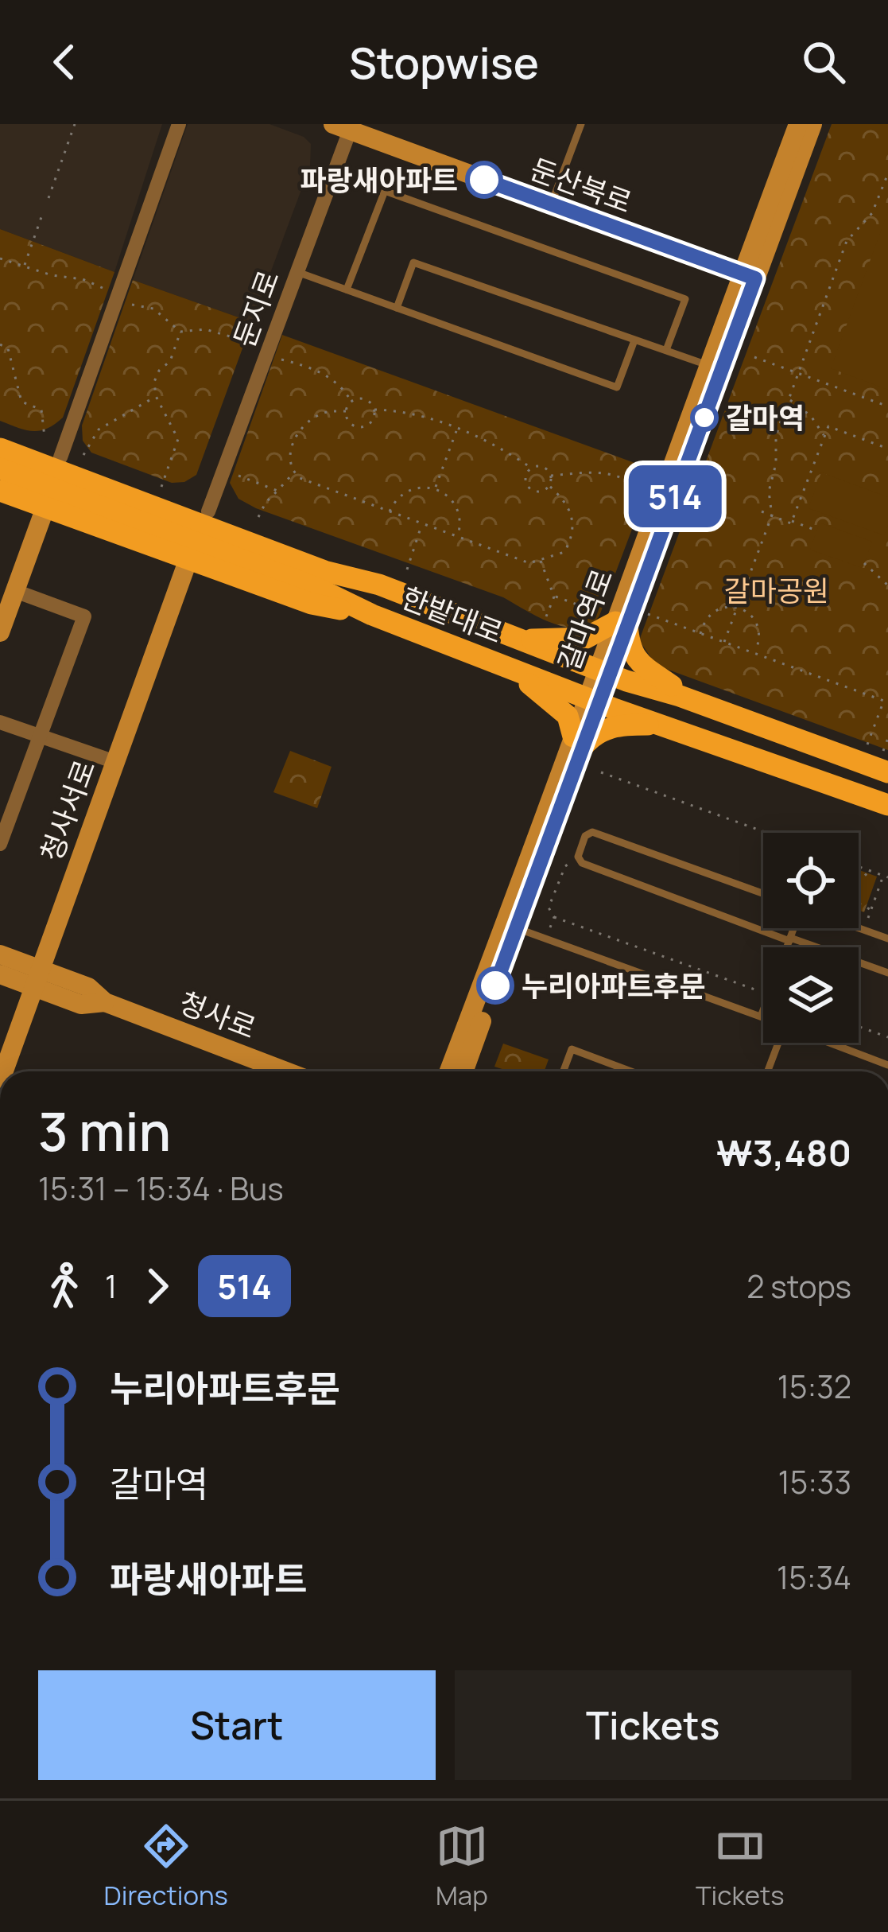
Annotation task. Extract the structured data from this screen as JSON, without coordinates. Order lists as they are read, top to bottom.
{
  "streets": {
    "main road": [
      "둔산북로",
      "한밭대로",
      "갈마역로",
      "청사서로",
      "청사로"
    ],
    "street": ["둔지로"]
  },
  "crossings": [
    ["둔산북로", "둔지로"],
    ["둔산북로", "갈마역로"],
    ["한밭대로", "갈마역로"],
    ["청사서로", "청사로"]
  ],
  "parks": ["갈마공원"],
  "places": ["파랑새아파트", "갈마역", "누리아파트후문"],
  "lines": ["bus line 514"],
  "page": {
    "header": "Stopwise",
    "on_map": "514",
    "heading": ["3 min", "15:31 – 15:34 · Bus", "₩3,480"],
    "legs": ["1", "514", "2 stops"],
    "list": [
      {
        "name": "누리아파트후문",
        "value": "15:32"
      },
      {
        "name": "갈마역",
        "value": "15:33"
      },
      {
        "name": "파랑새아파트",
        "value": "15:34"
      }
    ],
    "buttons": ["Start", "Tickets"],
    "tabs": ["Directions", "Map", "Tickets"]
  }
}
